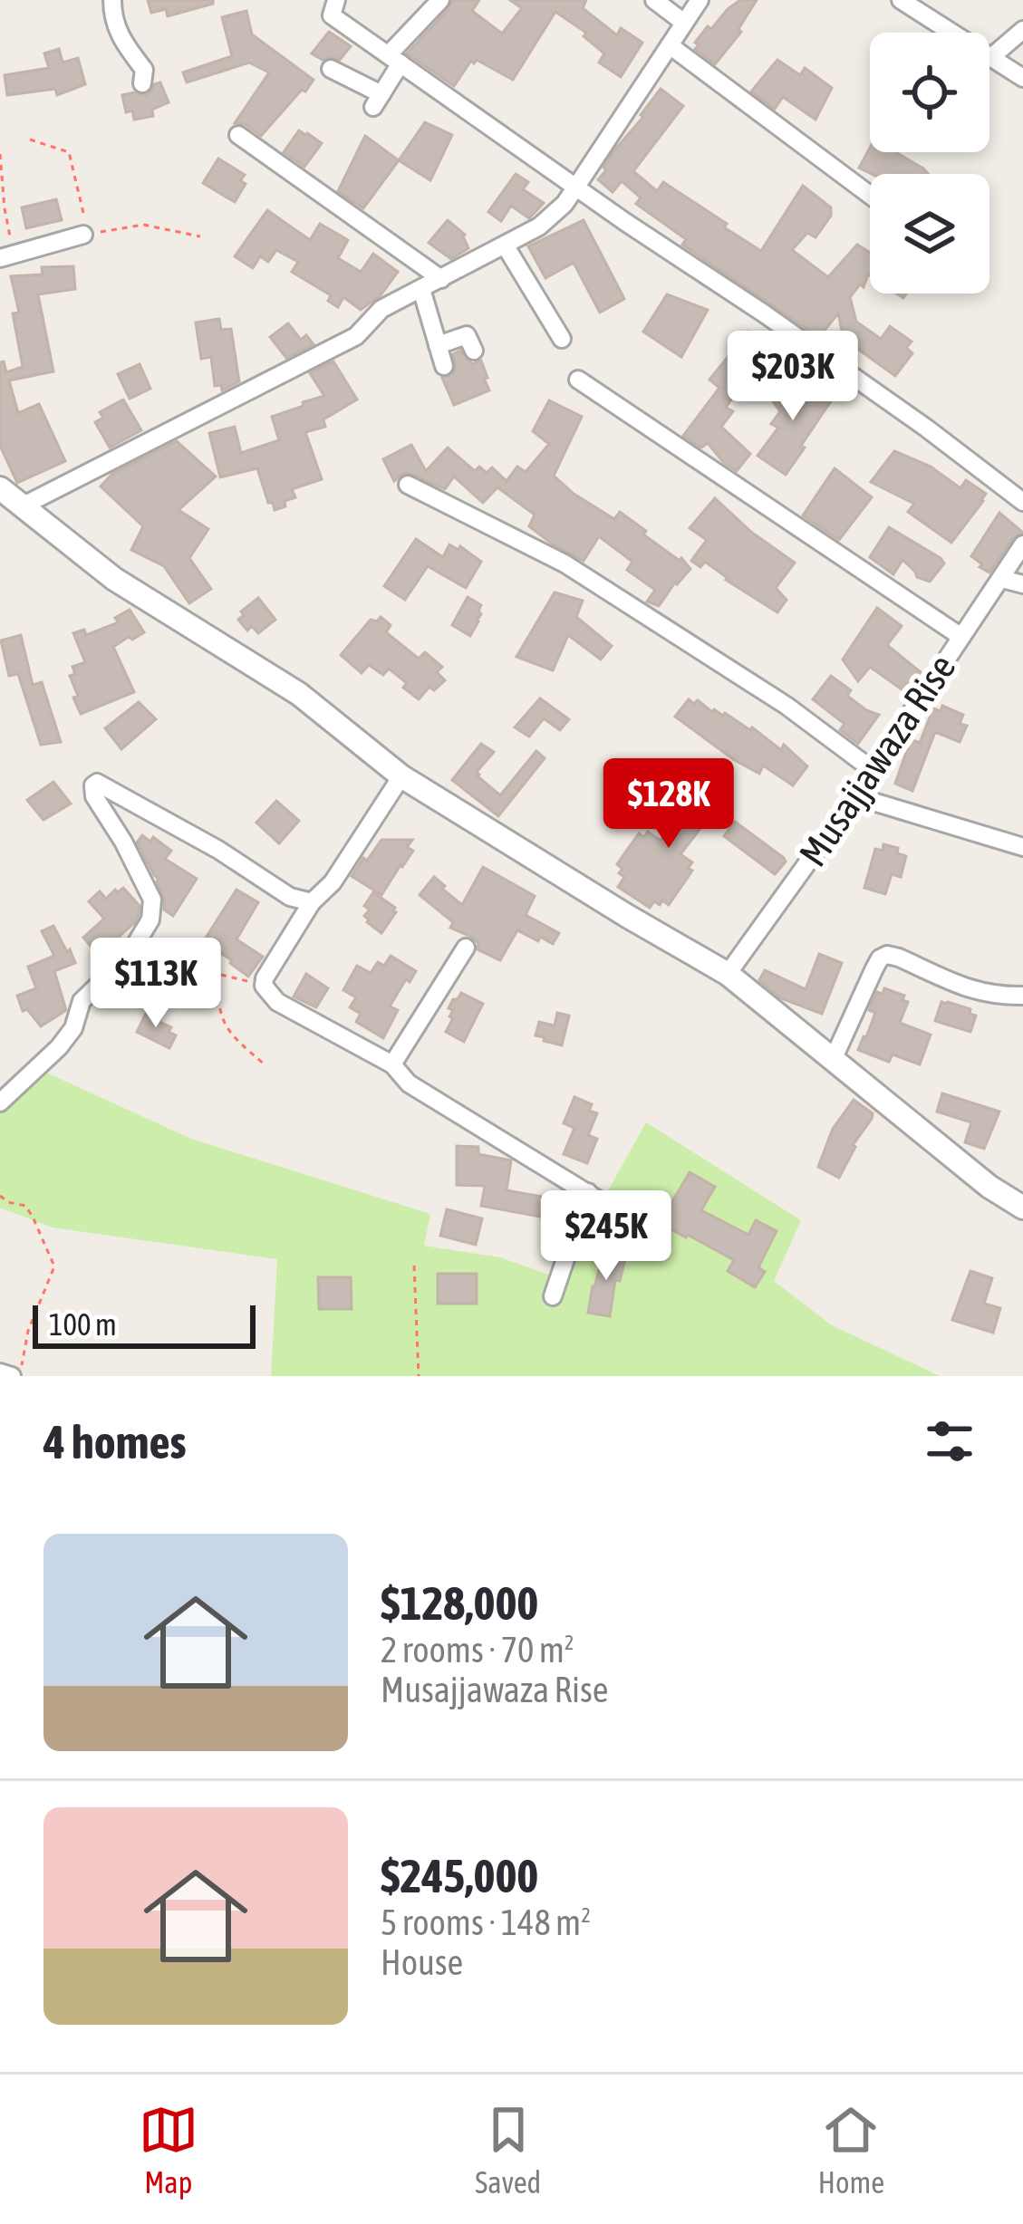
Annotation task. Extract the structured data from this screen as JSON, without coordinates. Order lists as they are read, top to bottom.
{
  "streets": {
    "street": ["Musajjawaza Rise"]
  },
  "scale_bar": "100 m",
  "page": {
    "price": [
      "$203K",
      "$128K",
      "$113K",
      "$245K"
    ],
    "scale": "100 m",
    "heading": "4 homes",
    "list": [
      {
        "name": "$128,000",
        "note": "2 rooms · 70 m² · Musajjawaza Rise"
      },
      {
        "name": "$245,000",
        "note": "5 rooms · 148 m² · House"
      }
    ],
    "tabs": ["Map", "Saved", "Home"]
  }
}
